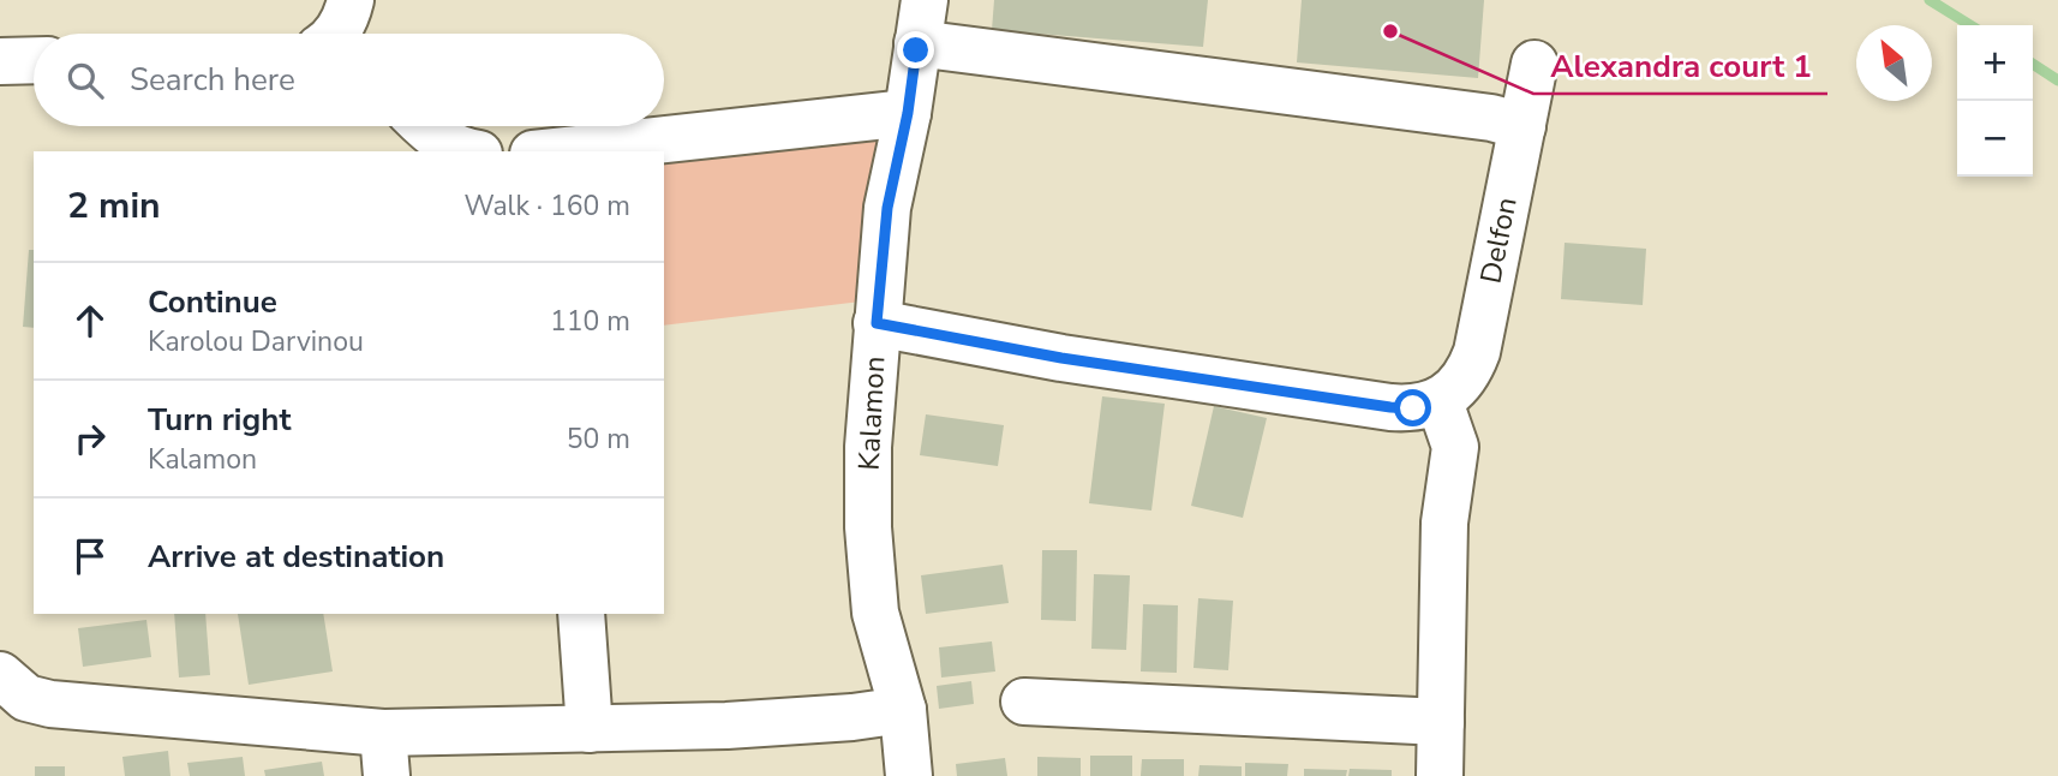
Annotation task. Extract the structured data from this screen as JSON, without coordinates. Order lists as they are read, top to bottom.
{
  "streets": {
    "street": ["Delfon", "Kalamon"]
  },
  "places": ["Alexandra court 1"],
  "north": "top left",
  "page": {
    "map_buttons": ["+", "−"],
    "search": "Search here",
    "heading": ["2 min", "Walk · 160 m"],
    "list": [
      ["Continue", "Karolou Darvinou", "110 m"],
      ["Turn right", "Kalamon", "50 m"],
      "Arrive at destination"
    ]
  }
}
